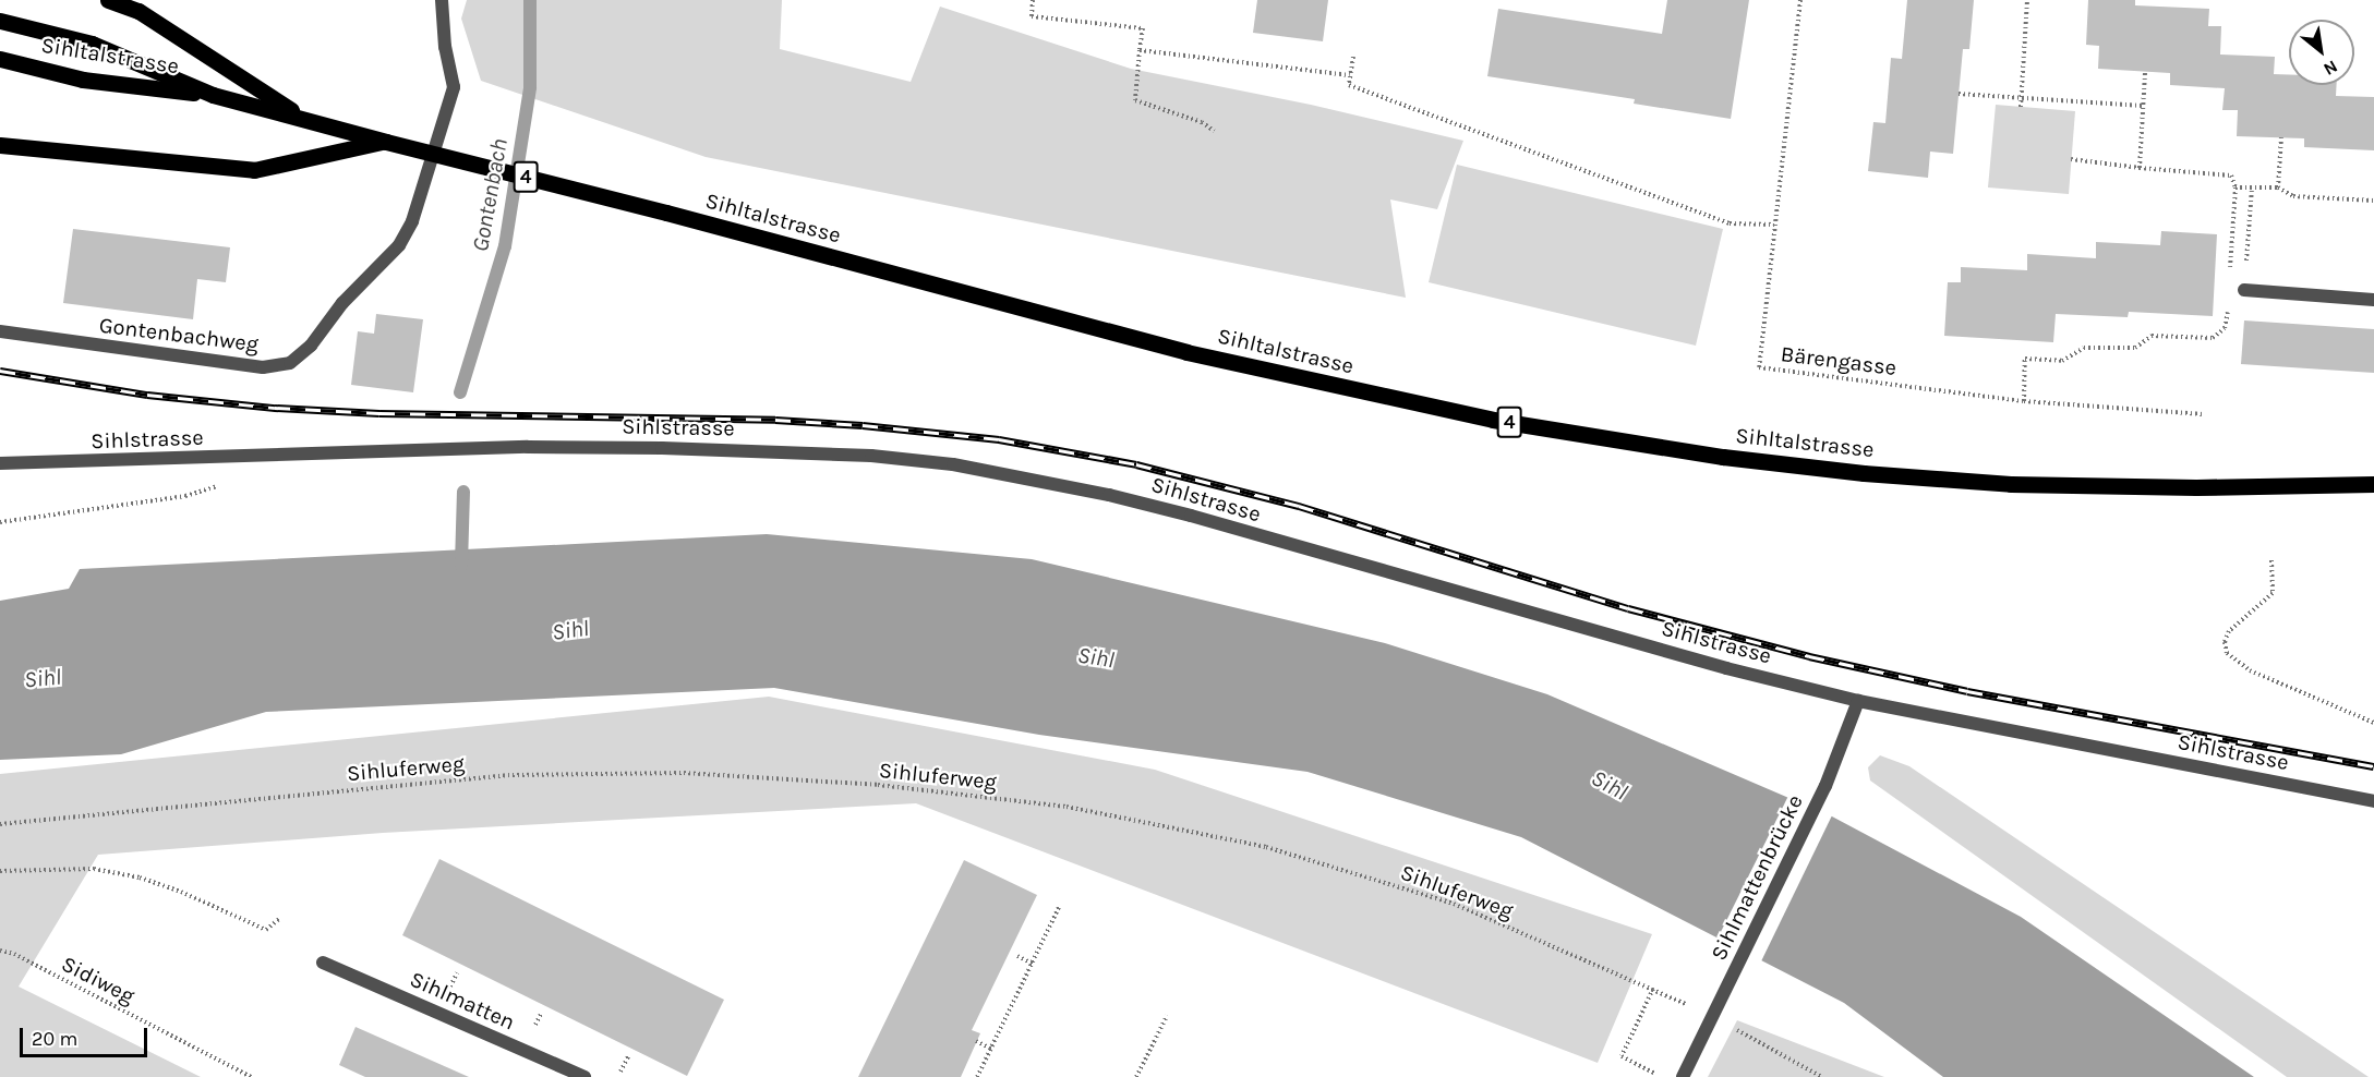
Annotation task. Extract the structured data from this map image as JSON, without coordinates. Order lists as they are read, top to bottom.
{
  "streets": {
    "main road": ["Sihltalstrasse", "4"],
    "street": [
      "Gontenbachweg",
      "Sihlstrasse",
      "Sihlmattenbrücke",
      "Sihlmatten"
    ],
    "path": ["Bärengasse", "Sihluferweg", "Sidiweg"]
  },
  "crossings": [
    ["Sihlstrasse", "Sihlmattenbrücke"]
  ],
  "water": ["Gontenbach", "Sihl"],
  "scale_bar": "20 m",
  "north": "bottom right"
}
